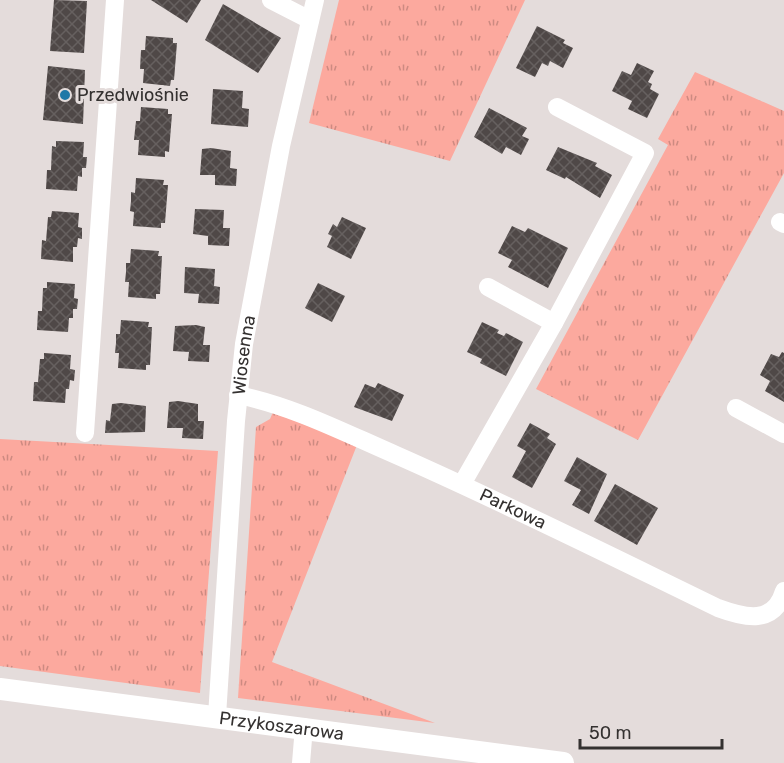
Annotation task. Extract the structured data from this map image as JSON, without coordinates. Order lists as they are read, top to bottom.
{
  "streets": {
    "street": ["Wiosenna", "Parkowa", "Przykoszarowa"]
  },
  "crossings": [
    ["Wiosenna", "Parkowa"],
    ["Wiosenna", "Przykoszarowa"]
  ],
  "places": ["Przedwiośnie"],
  "scale_bar": "50 m"
}
